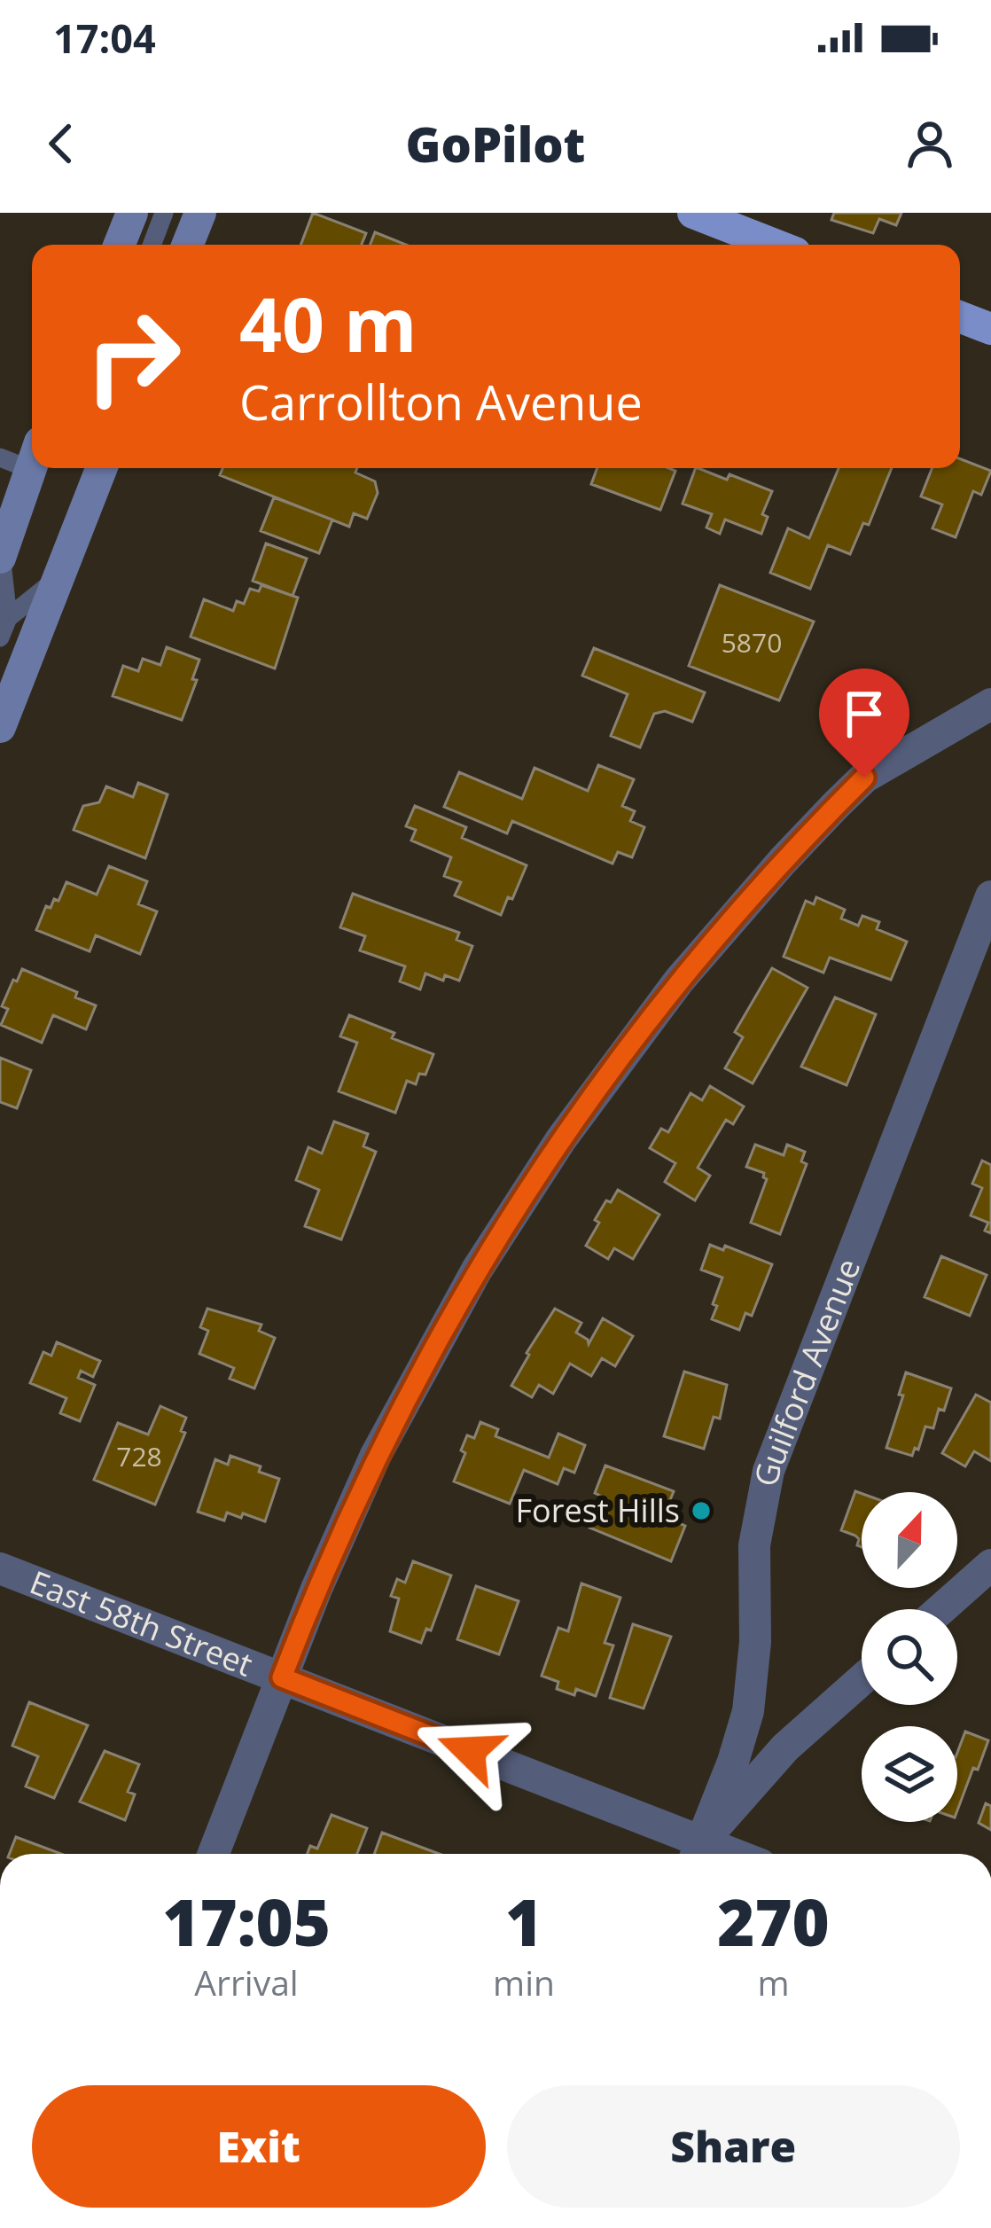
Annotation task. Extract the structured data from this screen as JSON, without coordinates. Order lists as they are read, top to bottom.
{
  "streets": {
    "street": ["Guilford Avenue", "East 58th Street"]
  },
  "crossings": [
    ["Guilford Avenue", "East 58th Street"]
  ],
  "places": ["Forest Hills"],
  "house_numbers": ["5870", "728"],
  "north": "top",
  "page": {
    "status": "17:04",
    "header": "GoPilot",
    "turn": ["40 m", "Carrollton Avenue"],
    "eta": [
      "17:05",
      "Arrival",
      "1",
      "min",
      "270",
      "m"
    ],
    "buttons": ["Exit", "Share"]
  }
}
